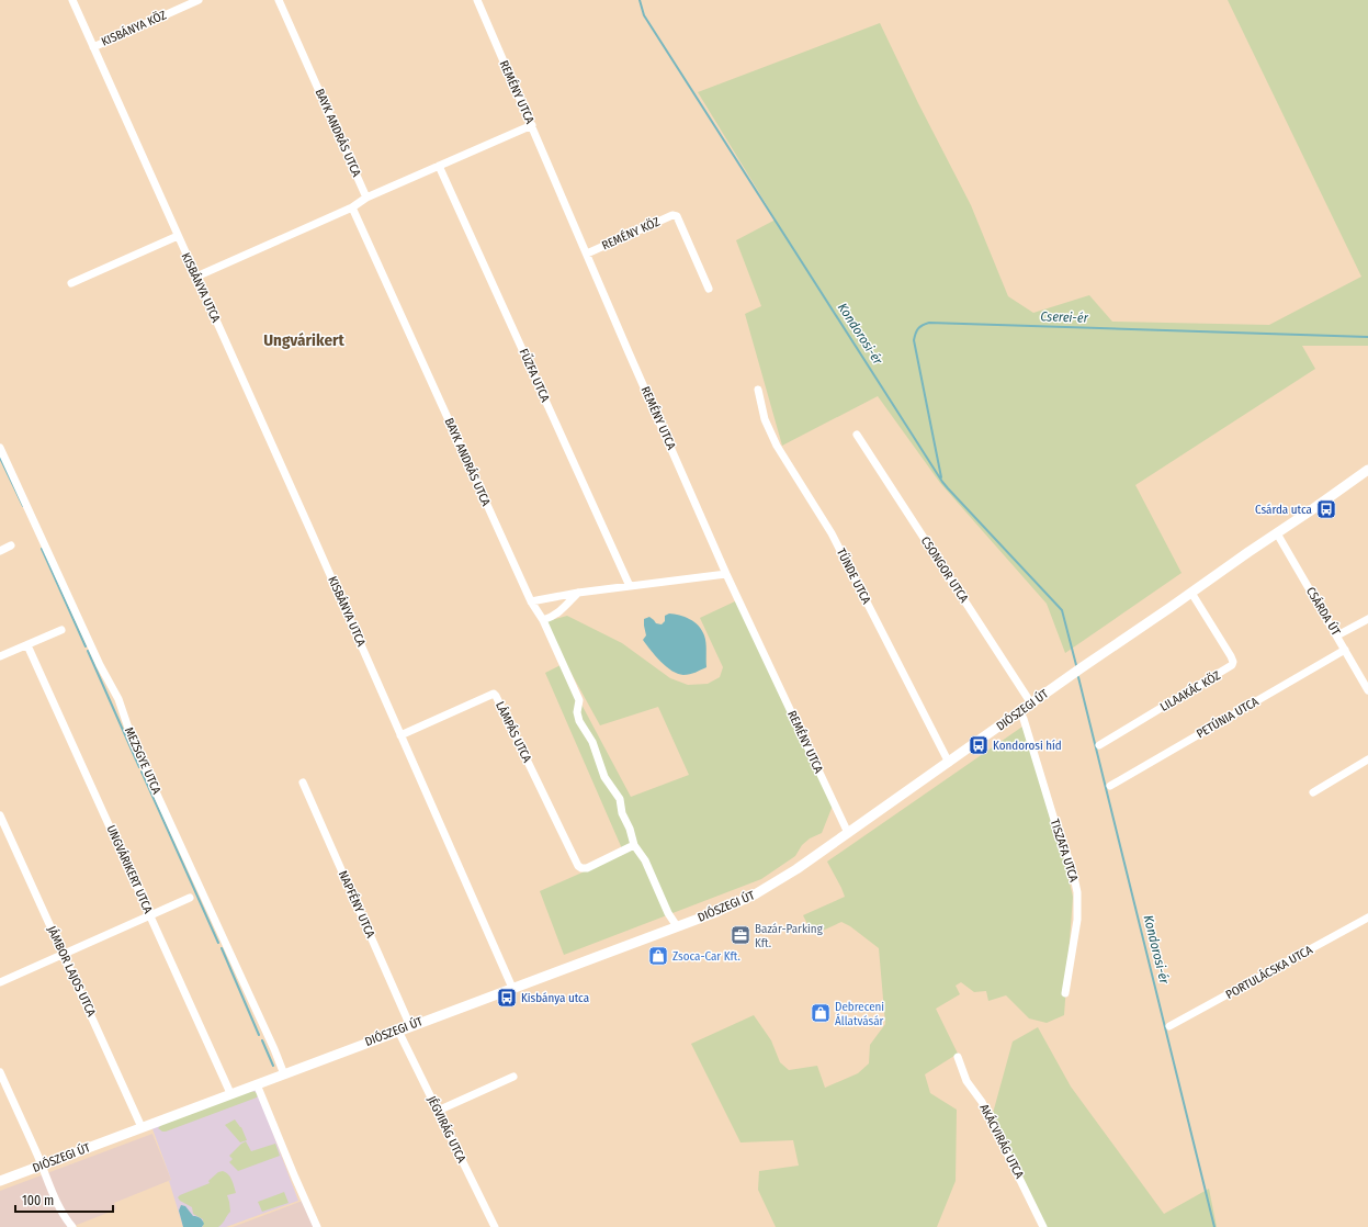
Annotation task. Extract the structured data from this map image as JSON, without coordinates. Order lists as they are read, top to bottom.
{
  "streets": {
    "main road": ["DIÓSZEGI ÚT"],
    "street": [
      "KISBÁNYA KÖZ",
      "REMÉNY UTCA",
      "BAYK ANDRÁS UTCA",
      "REMÉNY KÖZ",
      "KISBÁNYA UTCA",
      "FŰZFA UTCA",
      "CSONGOR UTCA",
      "TÜNDE UTCA",
      "CSÁRDA ÚT",
      "LILAAKÁC KÖZ",
      "PETÚNIA UTCA",
      "LÁMPÁS UTCA",
      "MEZSGYE UTCA",
      "TISZAFA UTCA",
      "UNGVÁRIKERT UTCA",
      "NAPFÉNY UTCA",
      "JÁMBOR LAJOS UTCA",
      "PORTULÁCSKA UTCA",
      "JÉGVIRÁG UTCA",
      "AKÁCVIRÁG UTCA"
    ]
  },
  "crossings": [
    ["KISBÁNYA KÖZ", "KISBÁNYA UTCA"],
    ["REMÉNY UTCA", "REMÉNY KÖZ"],
    ["REMÉNY UTCA", "DIÓSZEGI ÚT"],
    ["BAYK ANDRÁS UTCA", "DIÓSZEGI ÚT"],
    ["BAYK ANDRÁS UTCA", "LÁMPÁS UTCA"],
    ["KISBÁNYA UTCA", "DIÓSZEGI ÚT"],
    ["KISBÁNYA UTCA", "LÁMPÁS UTCA"],
    ["CSONGOR UTCA", "DIÓSZEGI ÚT"],
    ["TÜNDE UTCA", "DIÓSZEGI ÚT"],
    ["CSÁRDA ÚT", "DIÓSZEGI ÚT"],
    ["CSÁRDA ÚT", "PETÚNIA UTCA"],
    ["LILAAKÁC KÖZ", "DIÓSZEGI ÚT"],
    ["DIÓSZEGI ÚT", "MEZSGYE UTCA"],
    ["DIÓSZEGI ÚT", "TISZAFA UTCA"],
    ["DIÓSZEGI ÚT", "UNGVÁRIKERT UTCA"],
    ["DIÓSZEGI ÚT", "NAPFÉNY UTCA"],
    ["DIÓSZEGI ÚT", "JÁMBOR LAJOS UTCA"],
    ["DIÓSZEGI ÚT", "JÉGVIRÁG UTCA"]
  ],
  "districts": ["Ungvárikert"],
  "water": ["Cserei-ér", "Kondorosi-ér"],
  "places": {
    "bus stop": ["Csárda utca", "Kondorosi híd", "Kisbánya utca"],
    "office": ["Bazár-Parking Kft."],
    "shop": ["Zsoca-Car Kft.", "Debreceni Állatvásár"]
  },
  "scale_bar": "100 m"
}
